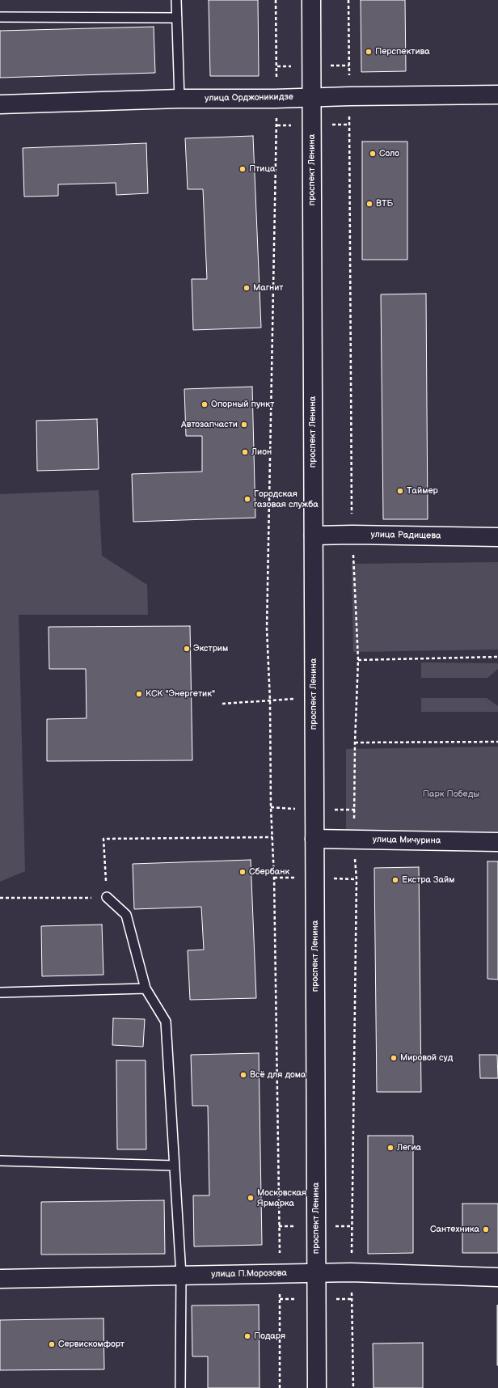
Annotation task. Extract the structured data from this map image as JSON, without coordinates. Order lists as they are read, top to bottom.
{
  "streets": {
    "street": [
      "улица Орджоникидзе",
      "проспект Ленина",
      "улица Радищева",
      "улица Мичурина",
      "улица П.Морозова"
    ]
  },
  "crossings": [
    ["улица Орджоникидзе", "проспект Ленина"],
    ["проспект Ленина", "улица Радищева"],
    ["проспект Ленина", "улица Мичурина"],
    ["проспект Ленина", "улица П.Морозова"]
  ],
  "parks": ["Парк Победы"],
  "places": [
    "Перспектива",
    "Соло",
    "Птица",
    "ВТБ",
    "Магнит",
    "Опорный пункт",
    "Автозапчасти",
    "Лион",
    "Таймер",
    "Городская газовая служба",
    "Экстрим",
    "КСК \"Энергетик\"",
    "Сбербанк",
    "Екстра Займ",
    "Мировой суд",
    "Всё для дома",
    "Легиа",
    "Московская Ярмарка",
    "Сантехника",
    "Подаря",
    "Сервискомфорт"
  ]
}
